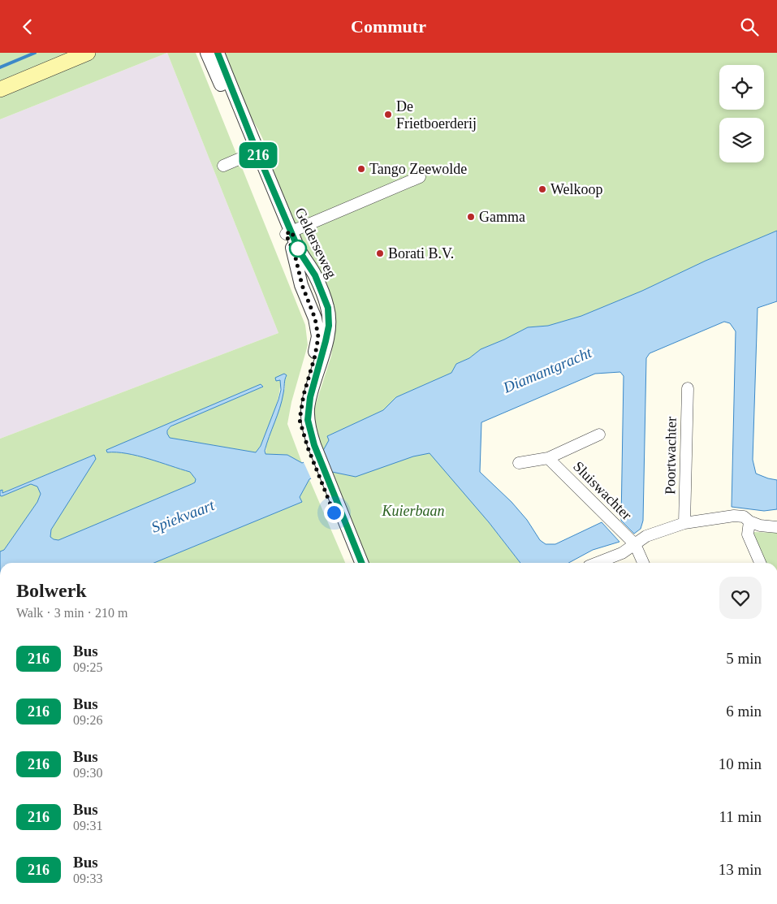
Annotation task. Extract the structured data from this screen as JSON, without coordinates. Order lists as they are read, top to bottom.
{
  "streets": {
    "street": ["Gelderseweg", "Poortwachter", "Sluiswachter"]
  },
  "water": ["Diamantgracht", "Spiekvaart"],
  "parks": ["Kuierbaan"],
  "places": [
    "De Frietboerderij",
    "Tango Zeewolde",
    "Welkoop",
    "Gamma",
    "Borati B.V."
  ],
  "lines": ["bus line 216"],
  "page": {
    "header": "Commutr",
    "on_map": "216",
    "heading": ["Bolwerk", "Walk · 3 min · 210 m"],
    "list": [
      {
        "mark": "216",
        "name": "Bus",
        "note": "09:25",
        "value": "5 min"
      },
      {
        "mark": "216",
        "name": "Bus",
        "note": "09:26",
        "value": "6 min"
      },
      {
        "mark": "216",
        "name": "Bus",
        "note": "09:30",
        "value": "10 min"
      },
      {
        "mark": "216",
        "name": "Bus",
        "note": "09:31",
        "value": "11 min"
      },
      {
        "mark": "216",
        "name": "Bus",
        "note": "09:33",
        "value": "13 min"
      }
    ]
  }
}
